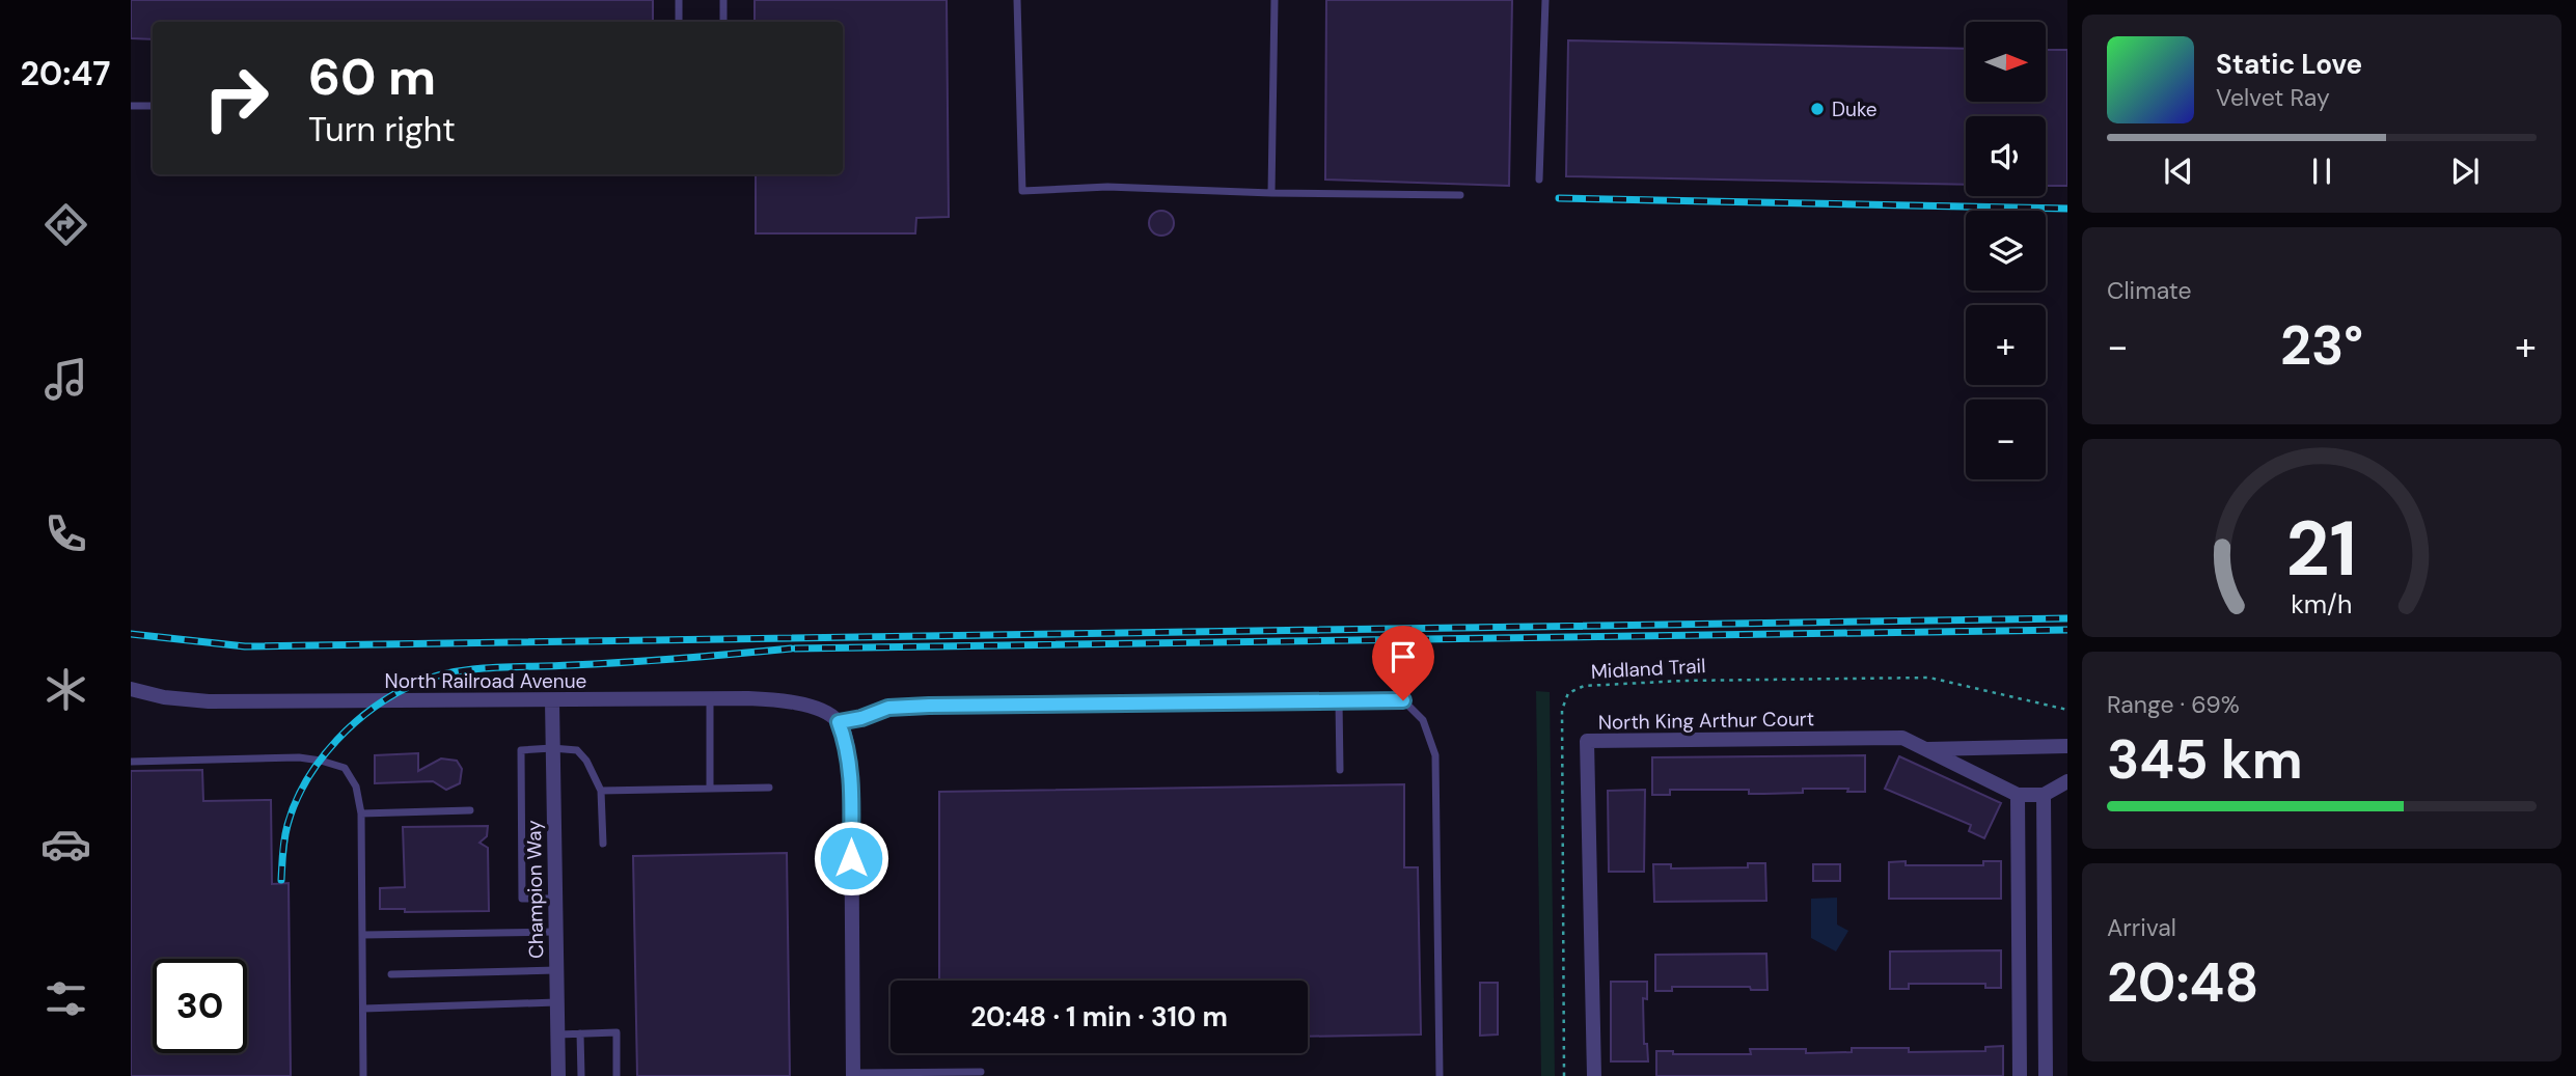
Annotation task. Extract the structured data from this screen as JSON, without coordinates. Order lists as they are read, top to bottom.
{
  "streets": {
    "street": ["North Railroad Avenue", "North King Arthur Court", "Champion Way"],
    "path": ["Midland Trail"]
  },
  "crossings": [
    ["North Railroad Avenue", "Champion Way"]
  ],
  "places": ["Duke"],
  "north": "right",
  "page": {
    "tabs": "20:47",
    "map_buttons": ["+", "−"],
    "turn": ["60 m", "Turn right"],
    "song": ["Static Love", "Velvet Ray"],
    "tile": [
      "Climate",
      ["Range · 69%", "345 km"],
      ["Arrival", "20:48"]
    ],
    "heat": ["−", "23°", "+"],
    "limit": "30",
    "trip": "20:48 · 1 min · 310 m",
    "gauge": ["21", "km/h"]
  }
}
